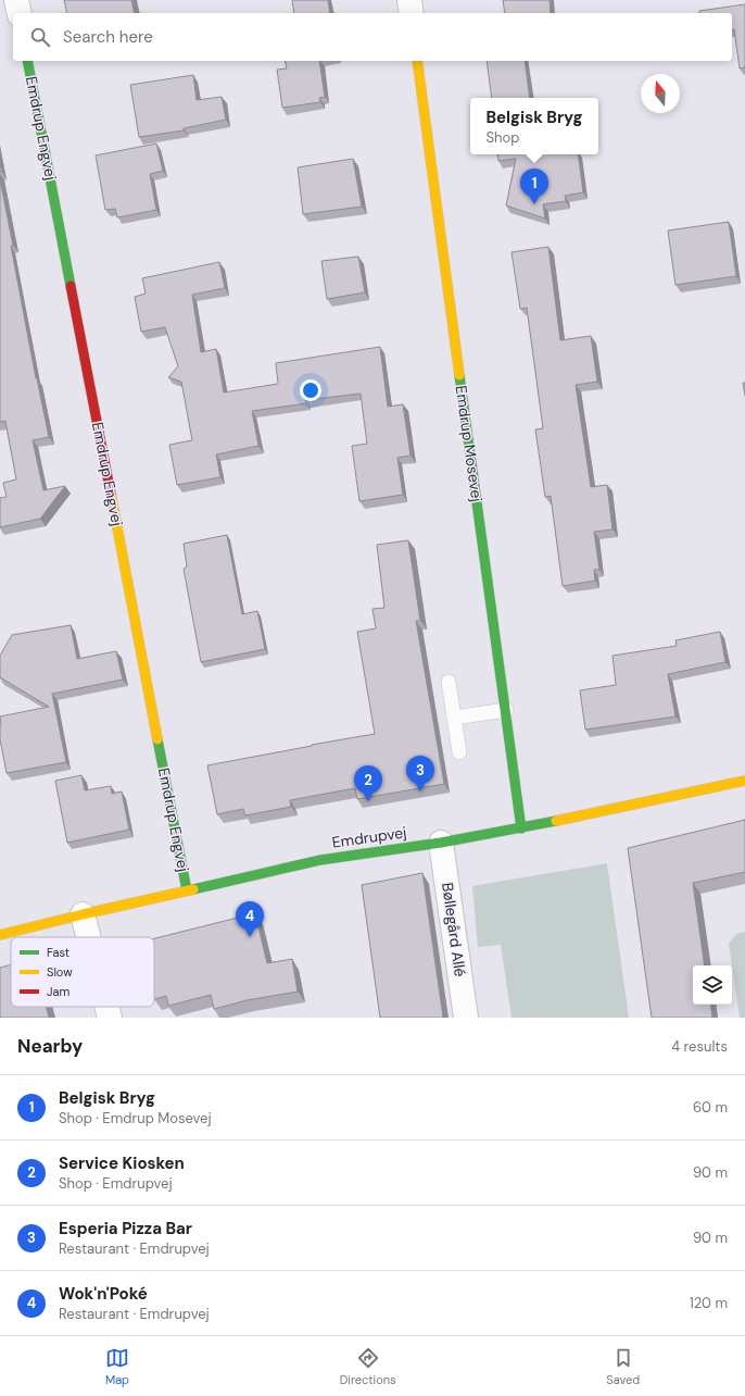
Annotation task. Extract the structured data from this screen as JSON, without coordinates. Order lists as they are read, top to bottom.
{
  "streets": {
    "street": [
      "Emdrup Engvej",
      "Emdrup Mosevej",
      "Emdrupvej",
      "Bøllegård Allé"
    ]
  },
  "crossings": [
    ["Emdrup Engvej", "Emdrupvej"],
    ["Emdrup Mosevej", "Emdrupvej"],
    ["Emdrupvej", "Bøllegård Allé"]
  ],
  "legend": ["Fast", "Slow", "Jam"],
  "north": "top",
  "page": {
    "search": "Search here",
    "popup": ["Belgisk Bryg", "Shop"],
    "pins": [
      "1",
      "3",
      "2",
      "4"
    ],
    "heading": ["Nearby", "4 results"],
    "list": [
      {
        "mark": "1",
        "name": "Belgisk Bryg",
        "note": "Shop · Emdrup Mosevej",
        "value": "60 m"
      },
      {
        "mark": "2",
        "name": "Service Kiosken",
        "note": "Shop · Emdrupvej",
        "value": "90 m"
      },
      {
        "mark": "3",
        "name": "Esperia Pizza Bar",
        "note": "Restaurant · Emdrupvej",
        "value": "90 m"
      },
      {
        "mark": "4",
        "name": "Wok'n'Poké",
        "note": "Restaurant · Emdrupvej",
        "value": "120 m"
      }
    ],
    "nav": ["Map", "Directions", "Saved"]
  }
}
